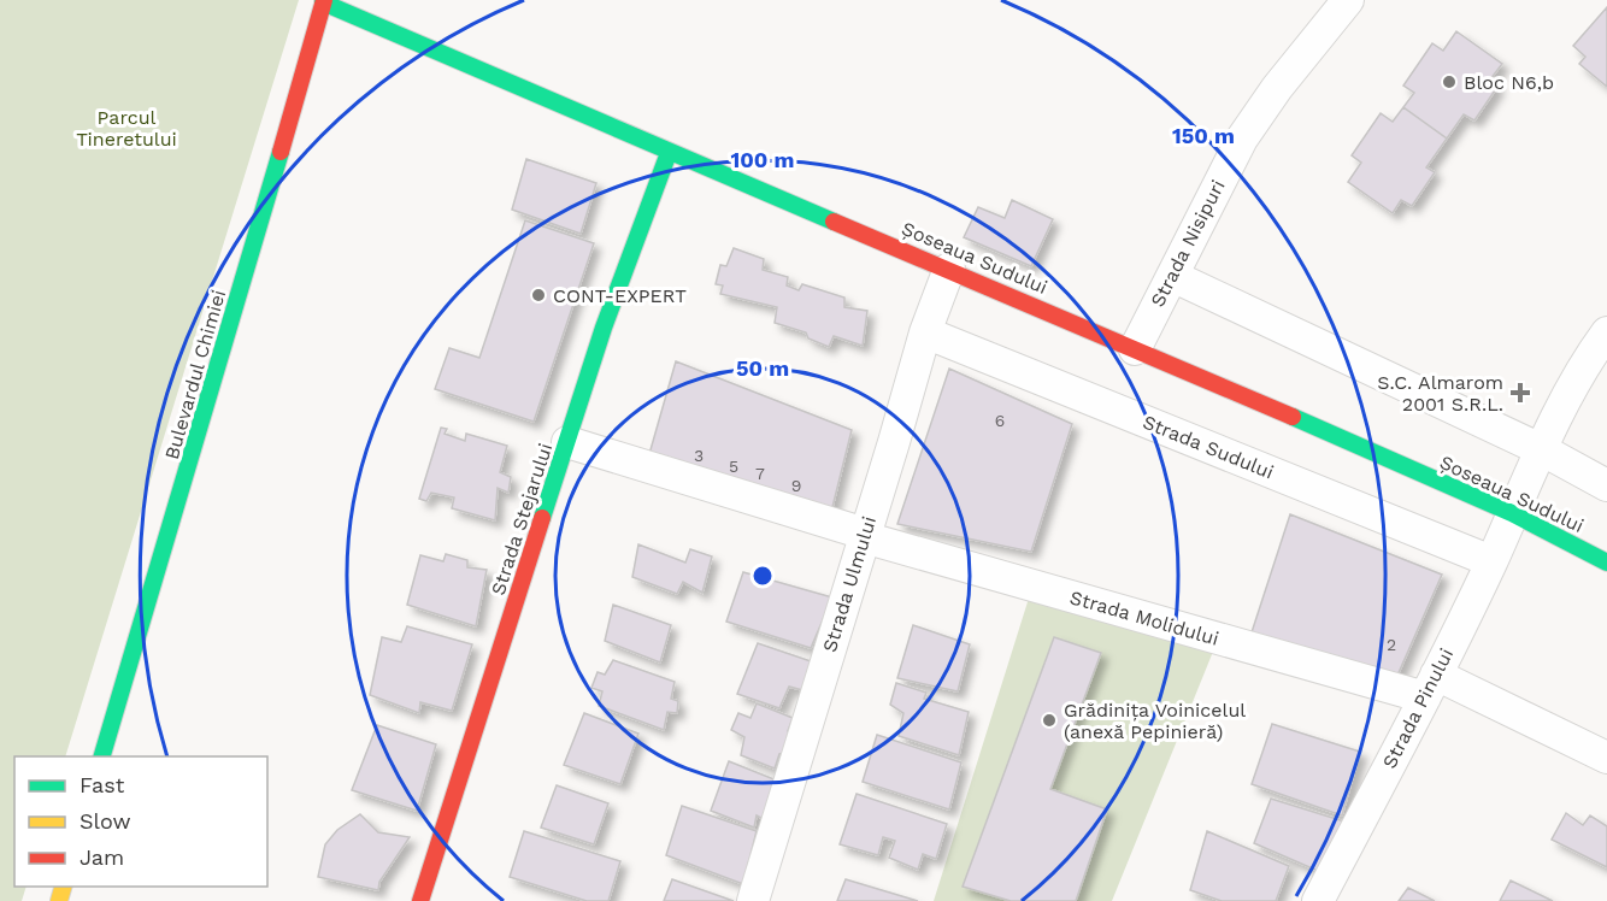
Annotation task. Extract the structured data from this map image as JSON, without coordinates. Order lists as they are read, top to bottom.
{
  "streets": {
    "street": [
      "Strada Nisipuri",
      "Șoseaua Sudului",
      "Bulevardul Chimiei",
      "Strada Sudului",
      "Strada Stejarului",
      "Strada Ulmului",
      "Strada Molidului",
      "Strada Pinului"
    ]
  },
  "crossings": [
    ["Strada Nisipuri", "Șoseaua Sudului"],
    ["Șoseaua Sudului", "Bulevardul Chimiei"],
    ["Șoseaua Sudului", "Strada Stejarului"],
    ["Șoseaua Sudului", "Strada Ulmului"],
    ["Șoseaua Sudului", "Strada Pinului"],
    ["Strada Sudului", "Strada Ulmului"],
    ["Strada Sudului", "Strada Pinului"],
    ["Strada Stejarului", "Strada Molidului"],
    ["Strada Ulmului", "Strada Molidului"],
    ["Strada Molidului", "Strada Pinului"]
  ],
  "parks": ["Parcul Tineretului"],
  "places": {
    "other": ["Bloc N6,b", "CONT-EXPERT", "Grădinița Voinicelul (anexă Pepinieră)"],
    "health": ["S.C. Almarom 2001 S.R.L."]
  },
  "house_numbers": [
    "6",
    "3",
    "5",
    "7",
    "9",
    "2"
  ],
  "legend": ["Fast", "Slow", "Jam"],
  "rings": ["150 m", "100 m", "50 m"]
}
